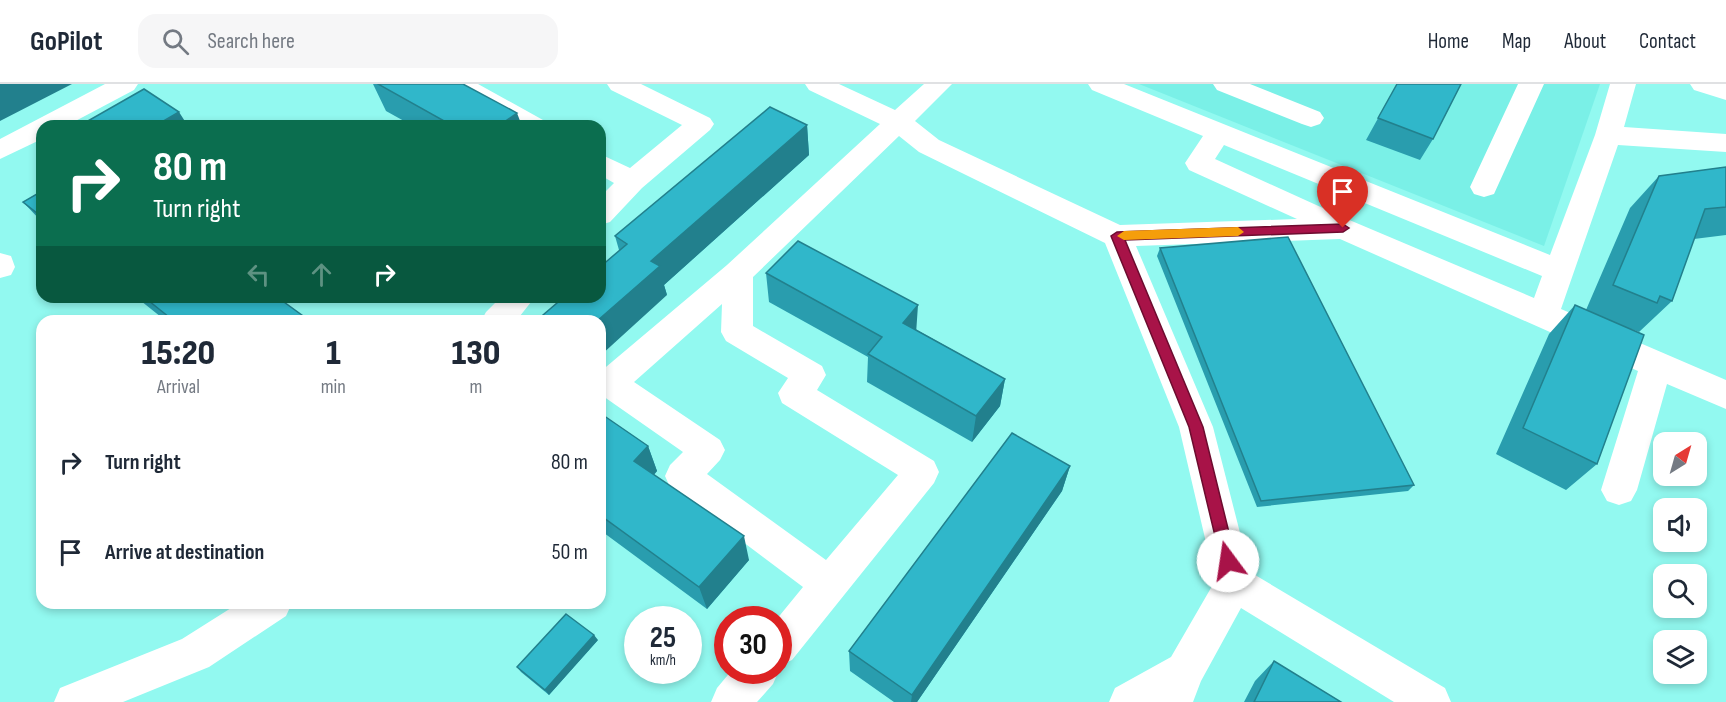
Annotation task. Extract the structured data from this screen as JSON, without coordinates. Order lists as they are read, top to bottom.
{
  "north": "top right",
  "page": {
    "header": "GoPilot",
    "search": "Search here",
    "nav": [
      "Home",
      "Map",
      "About",
      "Contact"
    ],
    "turn": ["80 m", "Turn right"],
    "eta": [
      "15:20",
      "Arrival",
      "1",
      "min",
      "130",
      "m"
    ],
    "list": [
      {
        "name": "Turn right",
        "value": "80 m"
      },
      {
        "name": "Arrive at destination",
        "value": "50 m"
      }
    ],
    "speed": "25 km/h",
    "limit": "30"
  }
}
